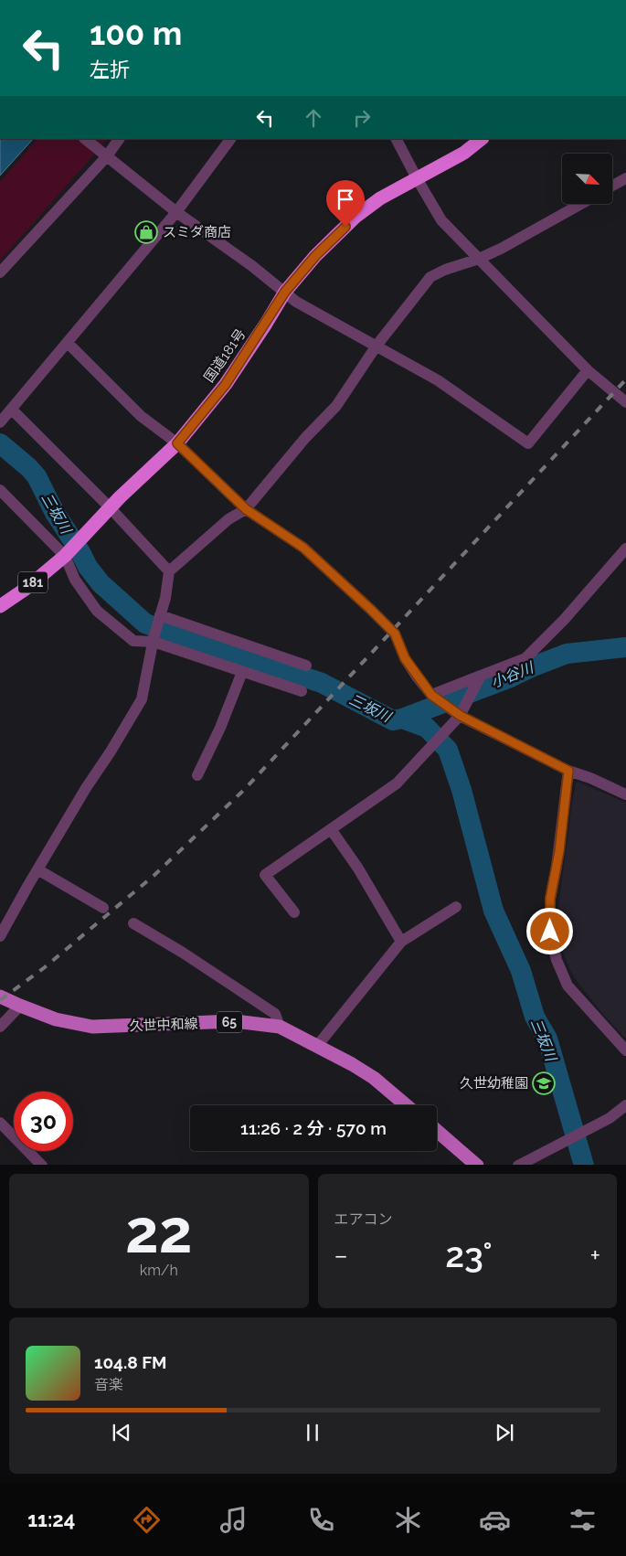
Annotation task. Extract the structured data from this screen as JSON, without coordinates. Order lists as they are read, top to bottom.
{
  "streets": {
    "highway": ["国道181号", "181"],
    "main road": ["65", "久世中和線"]
  },
  "water": ["三坂川", "小谷川"],
  "places": {
    "shop": ["スミダ商店"],
    "school or university": ["久世幼稚園"]
  },
  "north": "bottom right",
  "page": {
    "turn": ["100 m", "左折"],
    "limit": "30",
    "trip": "11:26 · 2 分 · 570 m",
    "tile": [
      ["22", "km/h"],
      "エアコン"
    ],
    "heat": ["−", "23°", "+"],
    "song": ["104.8 FM", "音楽"],
    "tabs": "11:24"
  }
}
